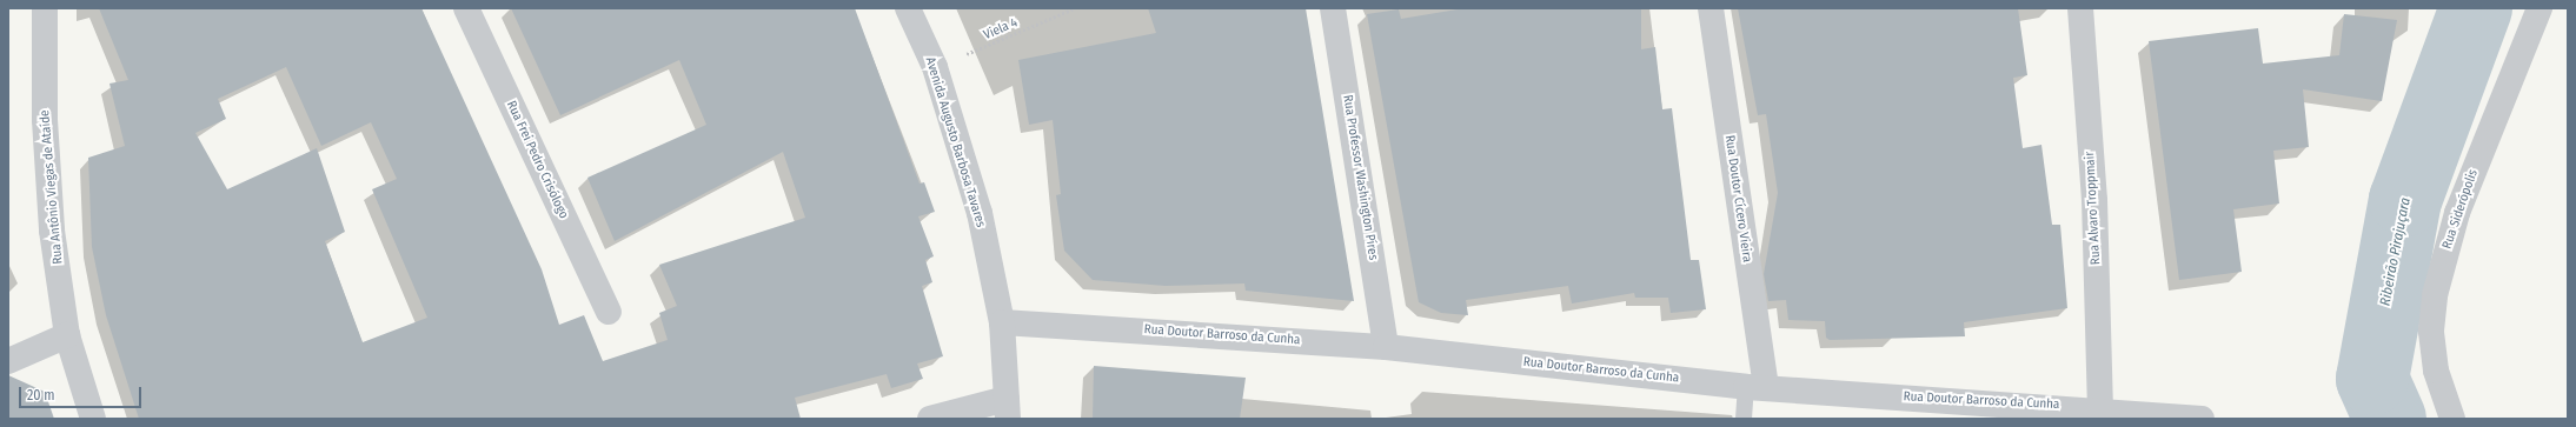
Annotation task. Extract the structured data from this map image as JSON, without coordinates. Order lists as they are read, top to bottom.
{
  "streets": {
    "street": [
      "Avenida Augusto Barbosa Tavares",
      "Rua Frei Pedro Crisólogo",
      "Rua Professor Washington Píres",
      "Rua Antônio Viegas de Ataíde",
      "Rua Doutor Cícero Vieira",
      "Rua Alvaro Troppmair",
      "Rua Siderópolis",
      "Rua Doutor Barroso da Cunha"
    ],
    "path": ["Viela 4"]
  },
  "crossings": [
    ["Viela 4", "Avenida Augusto Barbosa Tavares"],
    ["Avenida Augusto Barbosa Tavares", "Rua Doutor Barroso da Cunha"],
    ["Rua Professor Washington Píres", "Rua Doutor Barroso da Cunha"],
    ["Rua Doutor Cícero Vieira", "Rua Doutor Barroso da Cunha"],
    ["Rua Alvaro Troppmair", "Rua Doutor Barroso da Cunha"]
  ],
  "water": ["Ribeirão Pirajuçara"],
  "scale_bar": "20 m"
}
